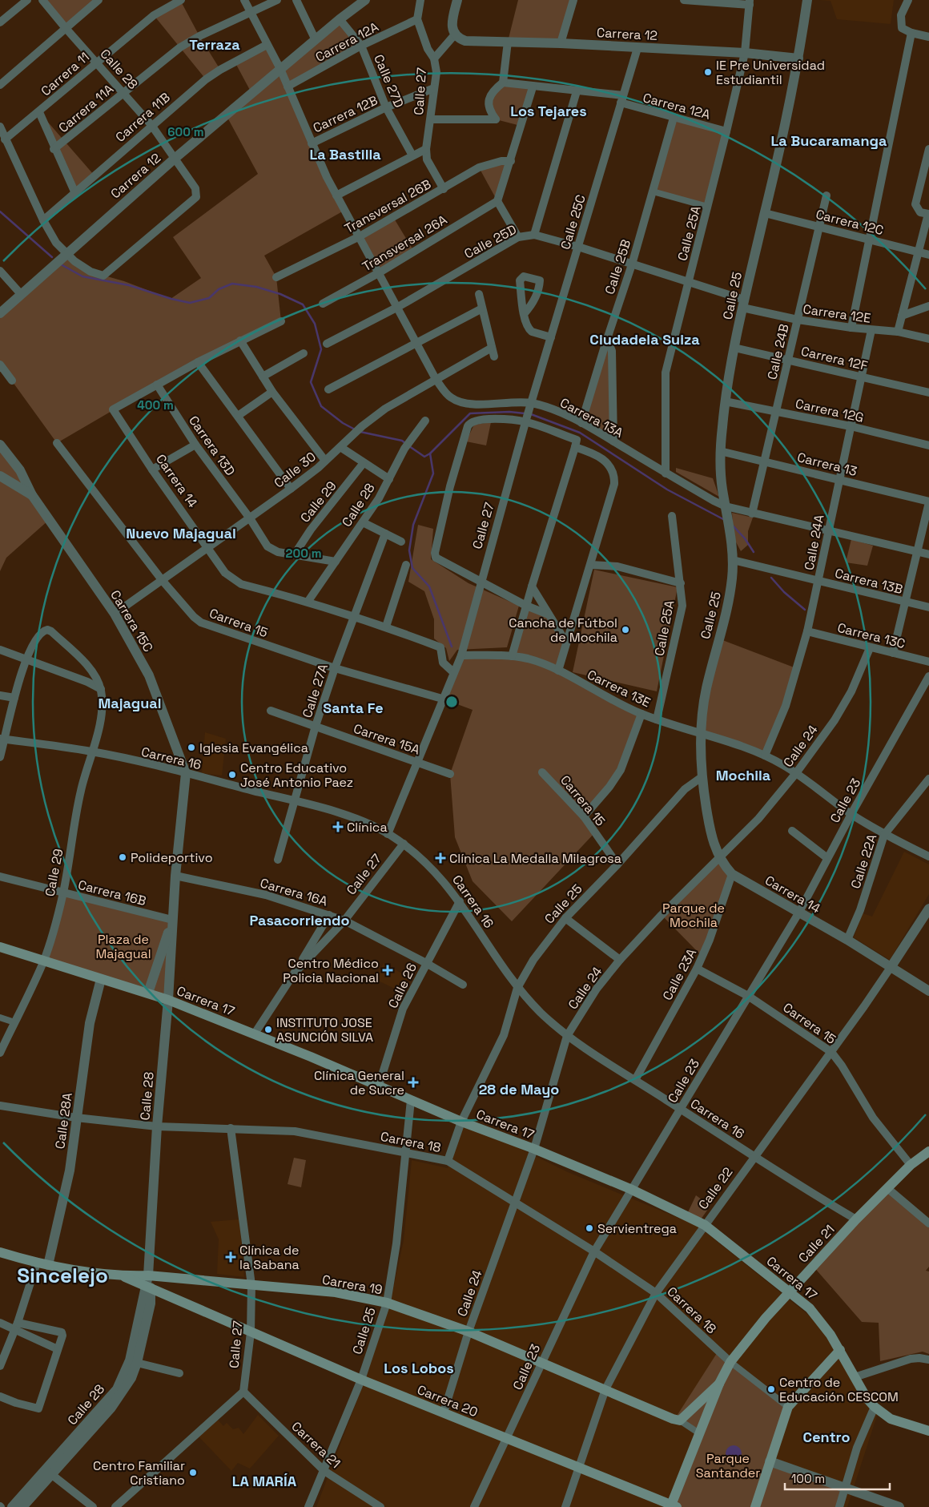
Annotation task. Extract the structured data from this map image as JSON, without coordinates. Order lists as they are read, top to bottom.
{
  "streets": {
    "main road": [
      "Carrera 17",
      "Calle 21",
      "Carrera 19",
      "Carrera 20"
    ],
    "street": [
      "Carrera 12",
      "Carrera 12A",
      "Calle 28",
      "Carrera 11",
      "Calle 27D",
      "Calle 27",
      "Carrera 11A",
      "Carrera 12B",
      "Carrera 11B",
      "Transversal 26B",
      "Calle 25C",
      "Carrera 12C",
      "Calle 25A",
      "Calle 25D",
      "Transversal 26A",
      "Calle 25B",
      "Calle 25",
      "Carrera 12E",
      "Calle 24B",
      "Carrera 12F",
      "Carrera 12G",
      "Carrera 13A",
      "Carrera 13D",
      "Carrera 13",
      "Calle 30",
      "Carrera 14",
      "Calle 29",
      "Calle 24A",
      "Carrera 13B",
      "Carrera 15C",
      "Carrera 15",
      "Carrera 13C",
      "Carrera 13E",
      "Calle 27A",
      "Carrera 15A",
      "Calle 24",
      "Carrera 16",
      "Calle 23",
      "Calle 22A",
      "Carrera 16A",
      "Carrera 16B",
      "Calle 23A",
      "Calle 26",
      "Calle 28A",
      "Carrera 18",
      "Calle 22",
      "Carrera 21"
    ]
  },
  "crossings": [
    ["Carrera 12", "Calle 28"],
    ["Carrera 12", "Calle 27D"],
    ["Carrera 12", "Calle 27"],
    ["Carrera 12", "Calle 25C"],
    ["Carrera 12", "Calle 25A"],
    ["Carrera 12", "Calle 25"],
    ["Carrera 12", "Carrera 13A"],
    ["Carrera 12A", "Calle 27D"],
    ["Carrera 12A", "Calle 25C"],
    ["Carrera 12A", "Calle 25A"],
    ["Carrera 12A", "Calle 25B"],
    ["Carrera 12A", "Carrera 13A"],
    ["Calle 28", "Carrera 11"],
    ["Calle 28", "Carrera 11A"],
    ["Calle 28", "Carrera 11B"],
    ["Calle 28", "Carrera 13D"],
    ["Calle 28", "Carrera 14"],
    ["Calle 28", "Carrera 15C"],
    ["Calle 28", "Carrera 16"],
    ["Calle 28", "Carrera 16A"],
    ["Calle 28", "Carrera 16B"],
    ["Calle 28", "Carrera 17"],
    ["Calle 28", "Carrera 18"],
    ["Calle 28", "Carrera 19"],
    ["Calle 28", "Carrera 20"],
    ["Calle 27D", "Carrera 12B"],
    ["Calle 27", "Carrera 12B"],
    ["Calle 27", "Transversal 26B"],
    ["Calle 27", "Calle 25C"],
    ["Calle 27", "Carrera 13A"],
    ["Calle 27", "Carrera 13E"],
    ["Calle 27", "Carrera 16"],
    ["Calle 27", "Carrera 16A"],
    ["Calle 27", "Carrera 17"],
    ["Calle 27", "Carrera 18"],
    ["Calle 27", "Carrera 19"],
    ["Calle 27", "Carrera 20"],
    ["Calle 27", "Carrera 21"],
    ["Carrera 11A", "Carrera 13A"],
    ["Carrera 12B", "Carrera 13A"],
    ["Carrera 11B", "Carrera 13A"],
    ["Transversal 26B", "Carrera 13A"],
    ["Calle 25C", "Carrera 12E"],
    ["Calle 25C", "Carrera 13A"],
    ["Carrera 12C", "Calle 25"],
    ["Carrera 12C", "Calle 24B"],
    ["Calle 25A", "Carrera 12E"],
    ["Calle 25A", "Carrera 13A"],
    ["Calle 25A", "Carrera 13E"],
    ["Calle 25D", "Carrera 12E"],
    ["Calle 25D", "Carrera 13A"],
    ["Transversal 26A", "Carrera 13A"],
    ["Calle 25B", "Carrera 12E"],
    ["Calle 25B", "Carrera 13A"],
    ["Calle 25", "Carrera 12E"],
    ["Calle 25", "Carrera 12F"],
    ["Calle 25", "Carrera 12G"],
    ["Calle 25", "Carrera 13A"],
    ["Calle 25", "Carrera 13"],
    ["Calle 25", "Carrera 14"],
    ["Calle 25", "Carrera 13B"],
    ["Calle 25", "Carrera 15"],
    ["Calle 25", "Carrera 13E"],
    ["Calle 25", "Carrera 16"],
    ["Calle 25", "Carrera 17"],
    ["Calle 25", "Carrera 18"],
    ["Calle 25", "Carrera 19"],
    ["Calle 25", "Carrera 20"],
    ["Calle 25", "Carrera 21"],
    ["Carrera 12E", "Calle 24B"],
    ["Carrera 12E", "Calle 24A"],
    ["Calle 24B", "Carrera 12F"],
    ["Calle 24B", "Carrera 12G"],
    ["Calle 24B", "Carrera 13A"],
    ["Calle 24B", "Carrera 13"],
    ["Carrera 12F", "Calle 24A"],
    ["Carrera 12G", "Calle 24A"],
    ["Carrera 13A", "Calle 30"],
    ["Carrera 13A", "Calle 24A"],
    ["Carrera 13D", "Calle 30"],
    ["Carrera 13D", "Carrera 14"],
    ["Carrera 13D", "Calle 29"],
    ["Carrera 13", "Calle 24A"],
    ["Calle 30", "Carrera 14"],
    ["Calle 30", "Carrera 15C"],
    ["Calle 30", "Carrera 15"],
    ["Carrera 14", "Calle 27A"],
    ["Carrera 14", "Calle 24"],
    ["Carrera 14", "Calle 23"],
    ["Carrera 14", "Calle 22A"],
    ["Carrera 14", "Calle 23A"],
    ["Carrera 14", "Calle 22"],
    ["Calle 29", "Carrera 16"],
    ["Calle 29", "Carrera 16B"],
    ["Calle 29", "Carrera 17"],
    ["Calle 24A", "Carrera 13B"],
    ["Calle 24A", "Carrera 13C"],
    ["Calle 24A", "Carrera 13E"],
    ["Carrera 15C", "Carrera 16"],
    ["Carrera 15", "Calle 27A"],
    ["Carrera 15", "Calle 23"],
    ["Carrera 15", "Calle 23A"],
    ["Carrera 15", "Calle 22"],
    ["Carrera 15", "Calle 21"],
    ["Carrera 13C", "Calle 24"],
    ["Carrera 13E", "Calle 24"],
    ["Carrera 13E", "Calle 23"],
    ["Carrera 13E", "Calle 22A"],
    ["Calle 27A", "Carrera 15A"],
    ["Calle 27A", "Carrera 16"],
    ["Calle 24", "Carrera 16"],
    ["Calle 24", "Carrera 17"],
    ["Calle 24", "Carrera 18"],
    ["Calle 24", "Carrera 19"],
    ["Calle 24", "Carrera 20"],
    ["Carrera 16", "Calle 23"],
    ["Carrera 16", "Calle 23A"],
    ["Carrera 16", "Calle 26"],
    ["Carrera 16", "Calle 22"],
    ["Carrera 16", "Calle 21"],
    ["Calle 23", "Carrera 17"],
    ["Calle 23", "Carrera 18"],
    ["Calle 23", "Carrera 19"],
    ["Calle 23", "Carrera 20"],
    ["Carrera 16A", "Calle 26"],
    ["Calle 26", "Carrera 17"],
    ["Carrera 17", "Calle 28A"],
    ["Carrera 17", "Calle 22"],
    ["Carrera 17", "Calle 21"],
    ["Calle 28A", "Carrera 18"],
    ["Calle 28A", "Carrera 19"],
    ["Carrera 18", "Calle 22"],
    ["Carrera 18", "Calle 21"],
    ["Calle 22", "Carrera 19"],
    ["Calle 22", "Carrera 20"],
    ["Calle 21", "Carrera 19"],
    ["Calle 21", "Carrera 20"],
    ["Carrera 19", "Carrera 20"]
  ],
  "districts": [
    "Terraza",
    "Los Tejares",
    "La Bucaramanga",
    "La Bastilla",
    "Ciudadela Suiza",
    "Nuevo Majagual",
    "Majagual",
    "Santa Fe",
    "Mochila",
    "Pasacorriendo",
    "28 de Mayo",
    "Sincelejo",
    "Los Lobos",
    "Centro",
    "LA MARÍA"
  ],
  "parks": ["Parque de Mochila", "Plaza de Majagual", "Parque Santander"],
  "places": {
    "other": [
      "IE Pre Universidad Estudiantil",
      "Cancha de Fútbol de Mochila",
      "Iglesia Evangélica",
      "Centro Educativo José Antonio Paez",
      "Polideportivo",
      "INSTITUTO JOSE ASUNCIÓN SILVA",
      "Servientrega",
      "Centro de Educación CESCOM",
      "Centro Familiar Cristiano"
    ],
    "health": [
      "Clínica",
      "Clínica La Medalla Milagrosa",
      "Centro Médico Policia Nacional",
      "Clínica General de Sucre",
      "Clínica de la Sabana"
    ]
  },
  "scale_bar": "100 m",
  "rings": ["600 m", "400 m", "200 m"]
}
